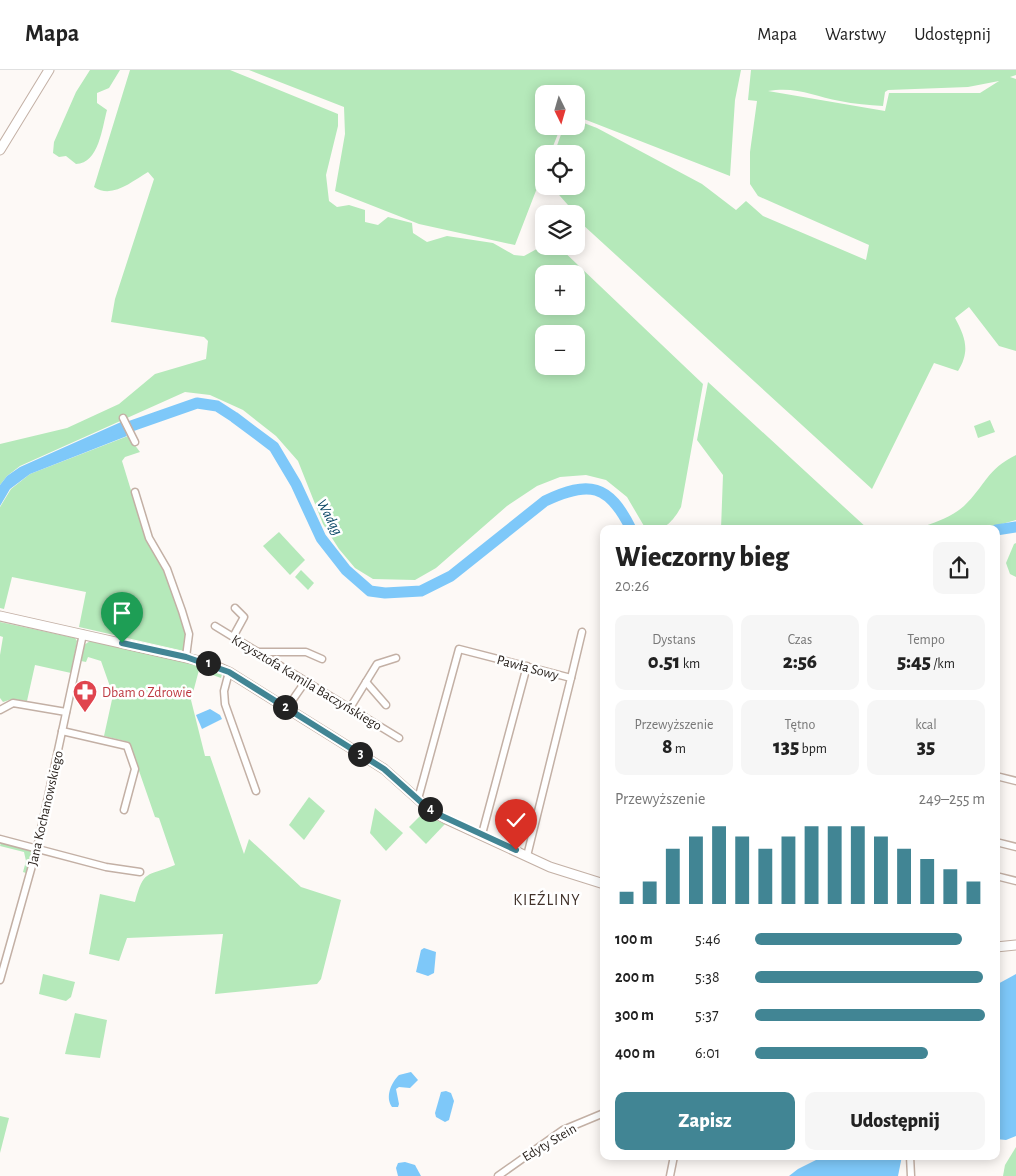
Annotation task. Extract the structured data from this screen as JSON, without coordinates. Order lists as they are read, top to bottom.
{
  "streets": {
    "street": [
      "Pawła Sowy",
      "Krzysztofa Kamila Baczyńskiego",
      "Jana Kochanowskiego",
      "Edyty Stein"
    ]
  },
  "districts": ["KIEŹLINY"],
  "water": ["Wadąg"],
  "places": {
    "pharmacy": ["Dbam o Zdrowie"]
  },
  "north": "bottom",
  "page": {
    "header": "Mapa",
    "nav": ["Mapa", "Warstwy", "Udostępnij"],
    "map_buttons": ["+", "−"],
    "heading": ["Wieczorny bieg", "20:26"],
    "stats": [
      ["Dystans", "0.51 km"],
      ["Czas", "2:56"],
      ["Tempo", "5:45 /km"],
      ["Przewyższenie", "8 m"],
      ["Tętno", "135 bpm"],
      ["kcal", "35"]
    ],
    "pins": [
      "1",
      "2",
      "3",
      "4"
    ],
    "chart": ["Przewyższenie", "249–255 m"],
    "list": [
      {
        "name": "100 m",
        "note": "5:46"
      },
      {
        "name": "200 m",
        "note": "5:38"
      },
      {
        "name": "300 m",
        "note": "5:37"
      },
      {
        "name": "400 m",
        "note": "6:01"
      }
    ],
    "buttons": ["Zapisz", "Udostępnij"]
  }
}
